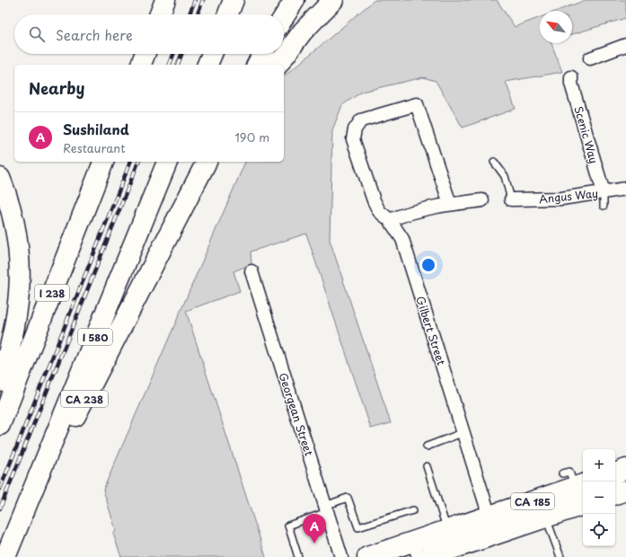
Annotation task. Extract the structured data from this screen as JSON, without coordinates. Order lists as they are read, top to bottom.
{
  "streets": {
    "main road": [
      "I 238",
      "I 580",
      "CA 238",
      "CA 185"
    ],
    "street": [
      "Scenic Way",
      "Angus Way",
      "Gilbert Street",
      "Georgean Street"
    ]
  },
  "crossings": [
    ["Scenic Way", "Angus Way"],
    ["Gilbert Street", "CA 185"],
    ["I 580", "CA 238"]
  ],
  "north": "top left",
  "page": {
    "search": "Search here",
    "heading": "Nearby",
    "list": [
      {
        "mark": "A",
        "name": "Sushiland",
        "note": "Restaurant",
        "value": "190 m"
      }
    ],
    "map_buttons": ["+", "−"],
    "pins": "A"
  }
}
